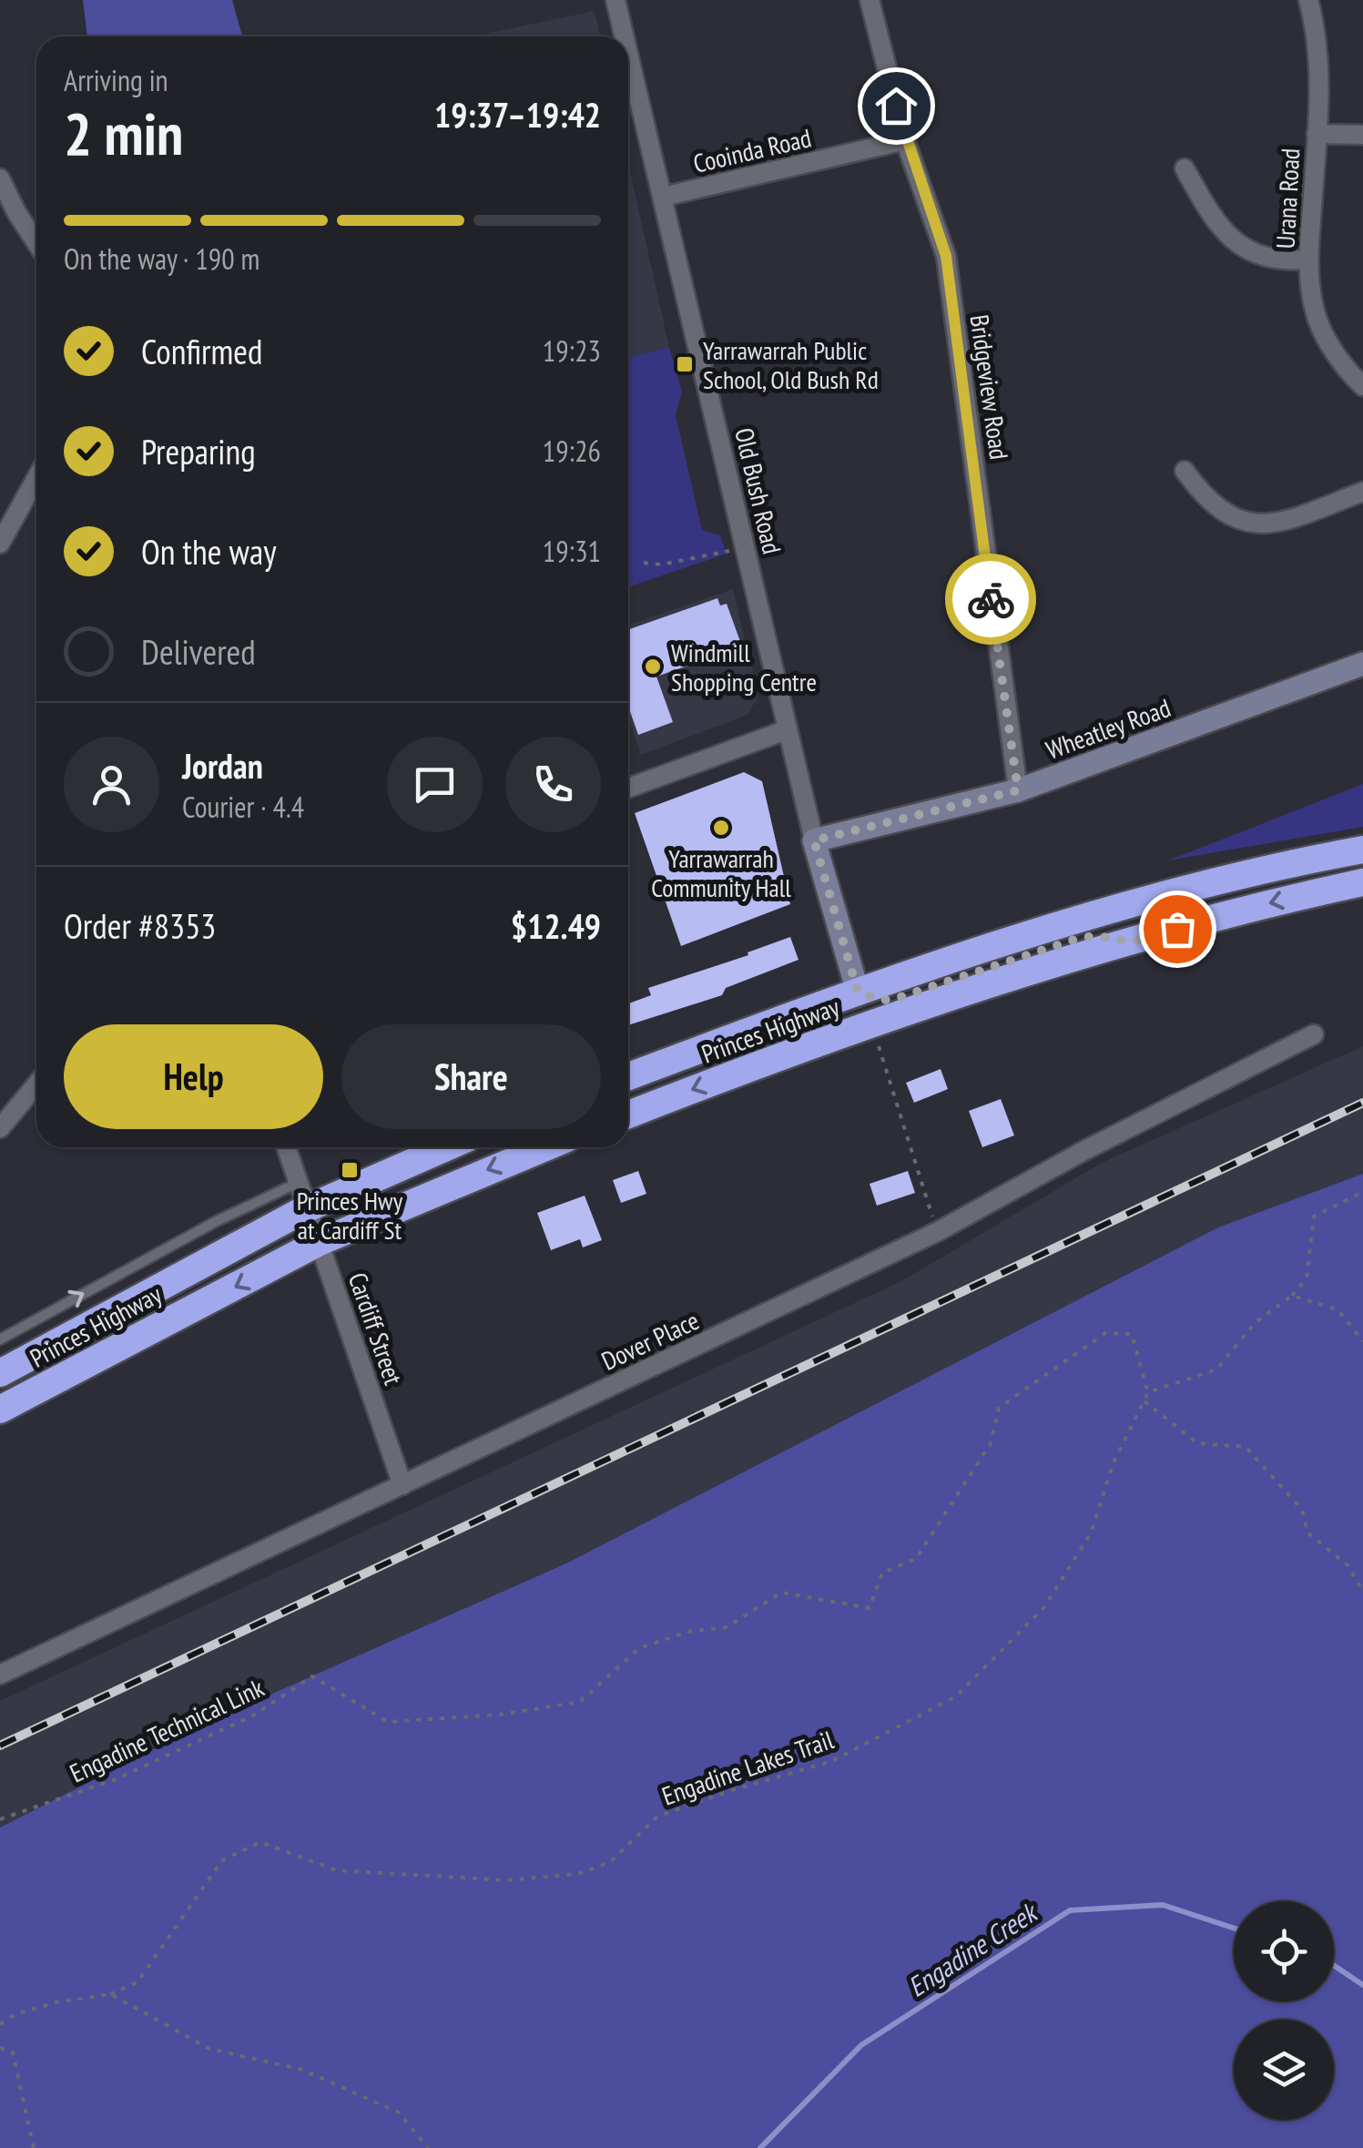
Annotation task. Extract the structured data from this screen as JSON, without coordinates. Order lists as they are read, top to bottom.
{
  "streets": {
    "highway": ["Princes Highway"],
    "street": [
      "Cooinda Road",
      "Urana Road",
      "Bridgeview Road",
      "Old Bush Road",
      "Wheatley Road",
      "Cardiff Street",
      "Dover Place"
    ],
    "path": ["Engadine Technical Link", "Engadine Lakes Trail"]
  },
  "crossings": [
    ["Cooinda Road", "Bridgeview Road"],
    ["Cooinda Road", "Old Bush Road"],
    ["Bridgeview Road", "Wheatley Road"],
    ["Old Bush Road", "Wheatley Road"],
    ["Old Bush Road", "Princes Highway"],
    ["Princes Highway", "Cardiff Street"],
    ["Cardiff Street", "Dover Place"],
    ["Engadine Technical Link", "Engadine Lakes Trail"]
  ],
  "water": ["Engadine Creek"],
  "places": {
    "transit": ["Yarrawarrah Public School, Old Bush Rd", "Princes Hwy at Cardiff St"],
    "other": ["Windmill Shopping Centre", "Yarrawarrah Community Hall"]
  },
  "page": {
    "heading": ["2 min", "Arriving in", "19:37–19:42"],
    "panel": [
      "Jordan",
      "Courier · 4.4",
      "Order #8353",
      "$12.49"
    ],
    "bar": "On the way · 190 m",
    "list": [
      ["Confirmed", "19:23"],
      ["Preparing", "19:26"],
      ["On the way", "19:31"],
      "Delivered"
    ],
    "buttons": ["Help", "Share"]
  }
}
